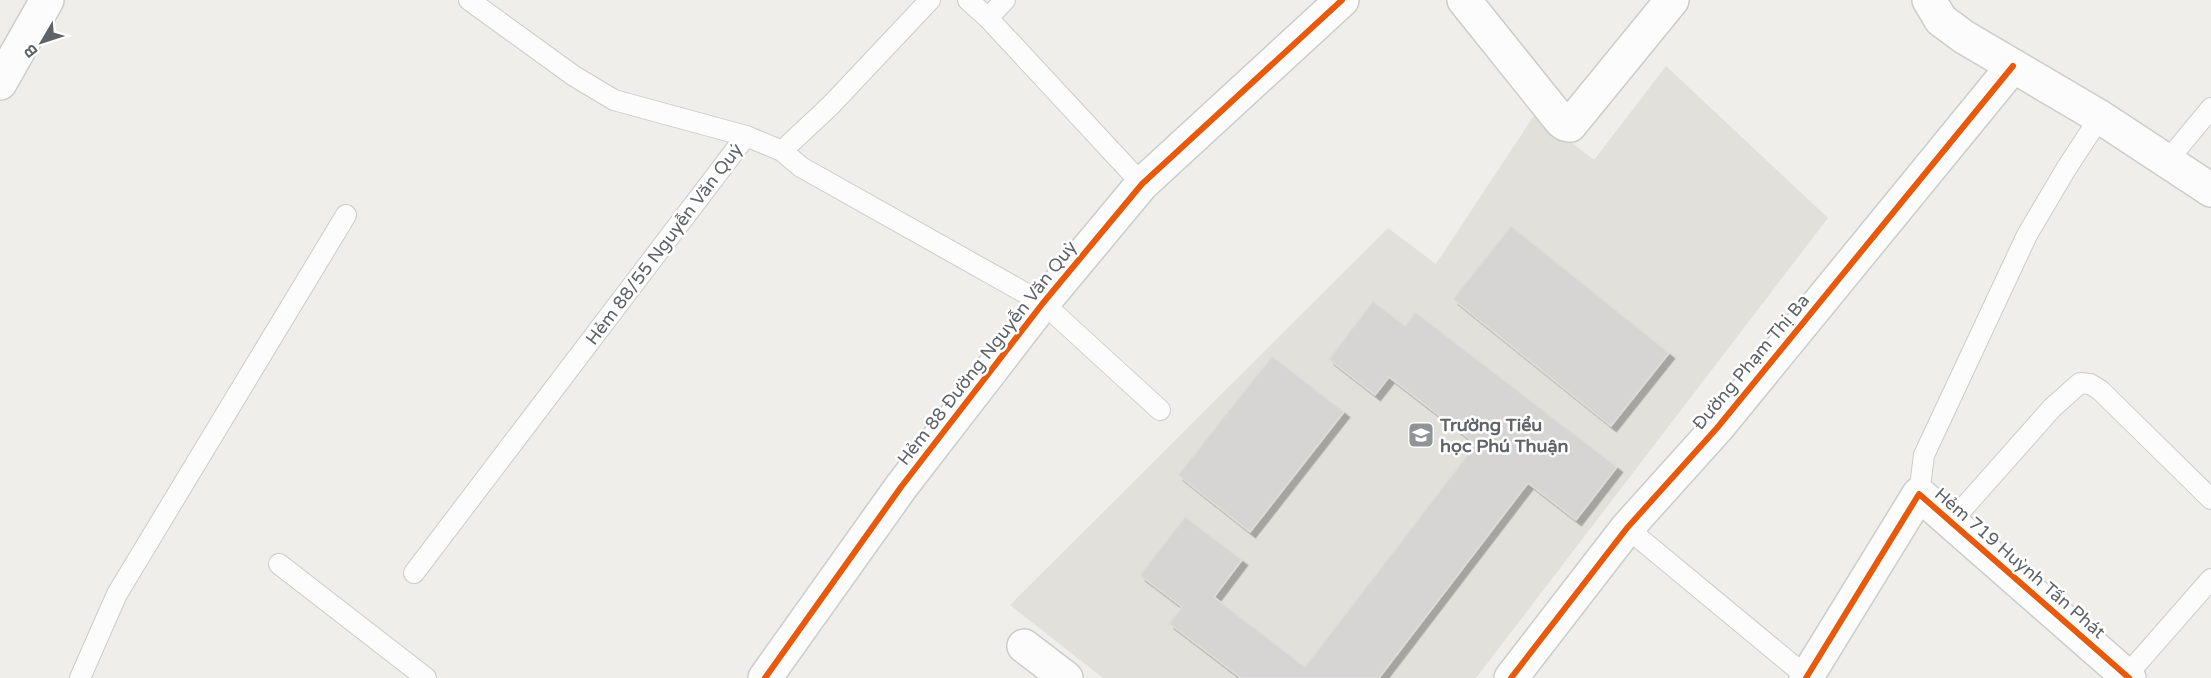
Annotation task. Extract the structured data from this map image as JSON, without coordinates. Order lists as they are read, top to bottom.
{
  "streets": {
    "street": ["Hẻm 88 Đường Nguyễn Văn Quỳ", "Đường Phạm Thị Ba", "Hẻm 719 Huỳnh Tấn Phát"],
    "lane": ["Hẻm 88/55 Nguyễn Văn Quý"]
  },
  "places": {
    "school or university": ["Trường Tiểu học Phú Thuận"]
  },
  "north": "bottom left"
}
